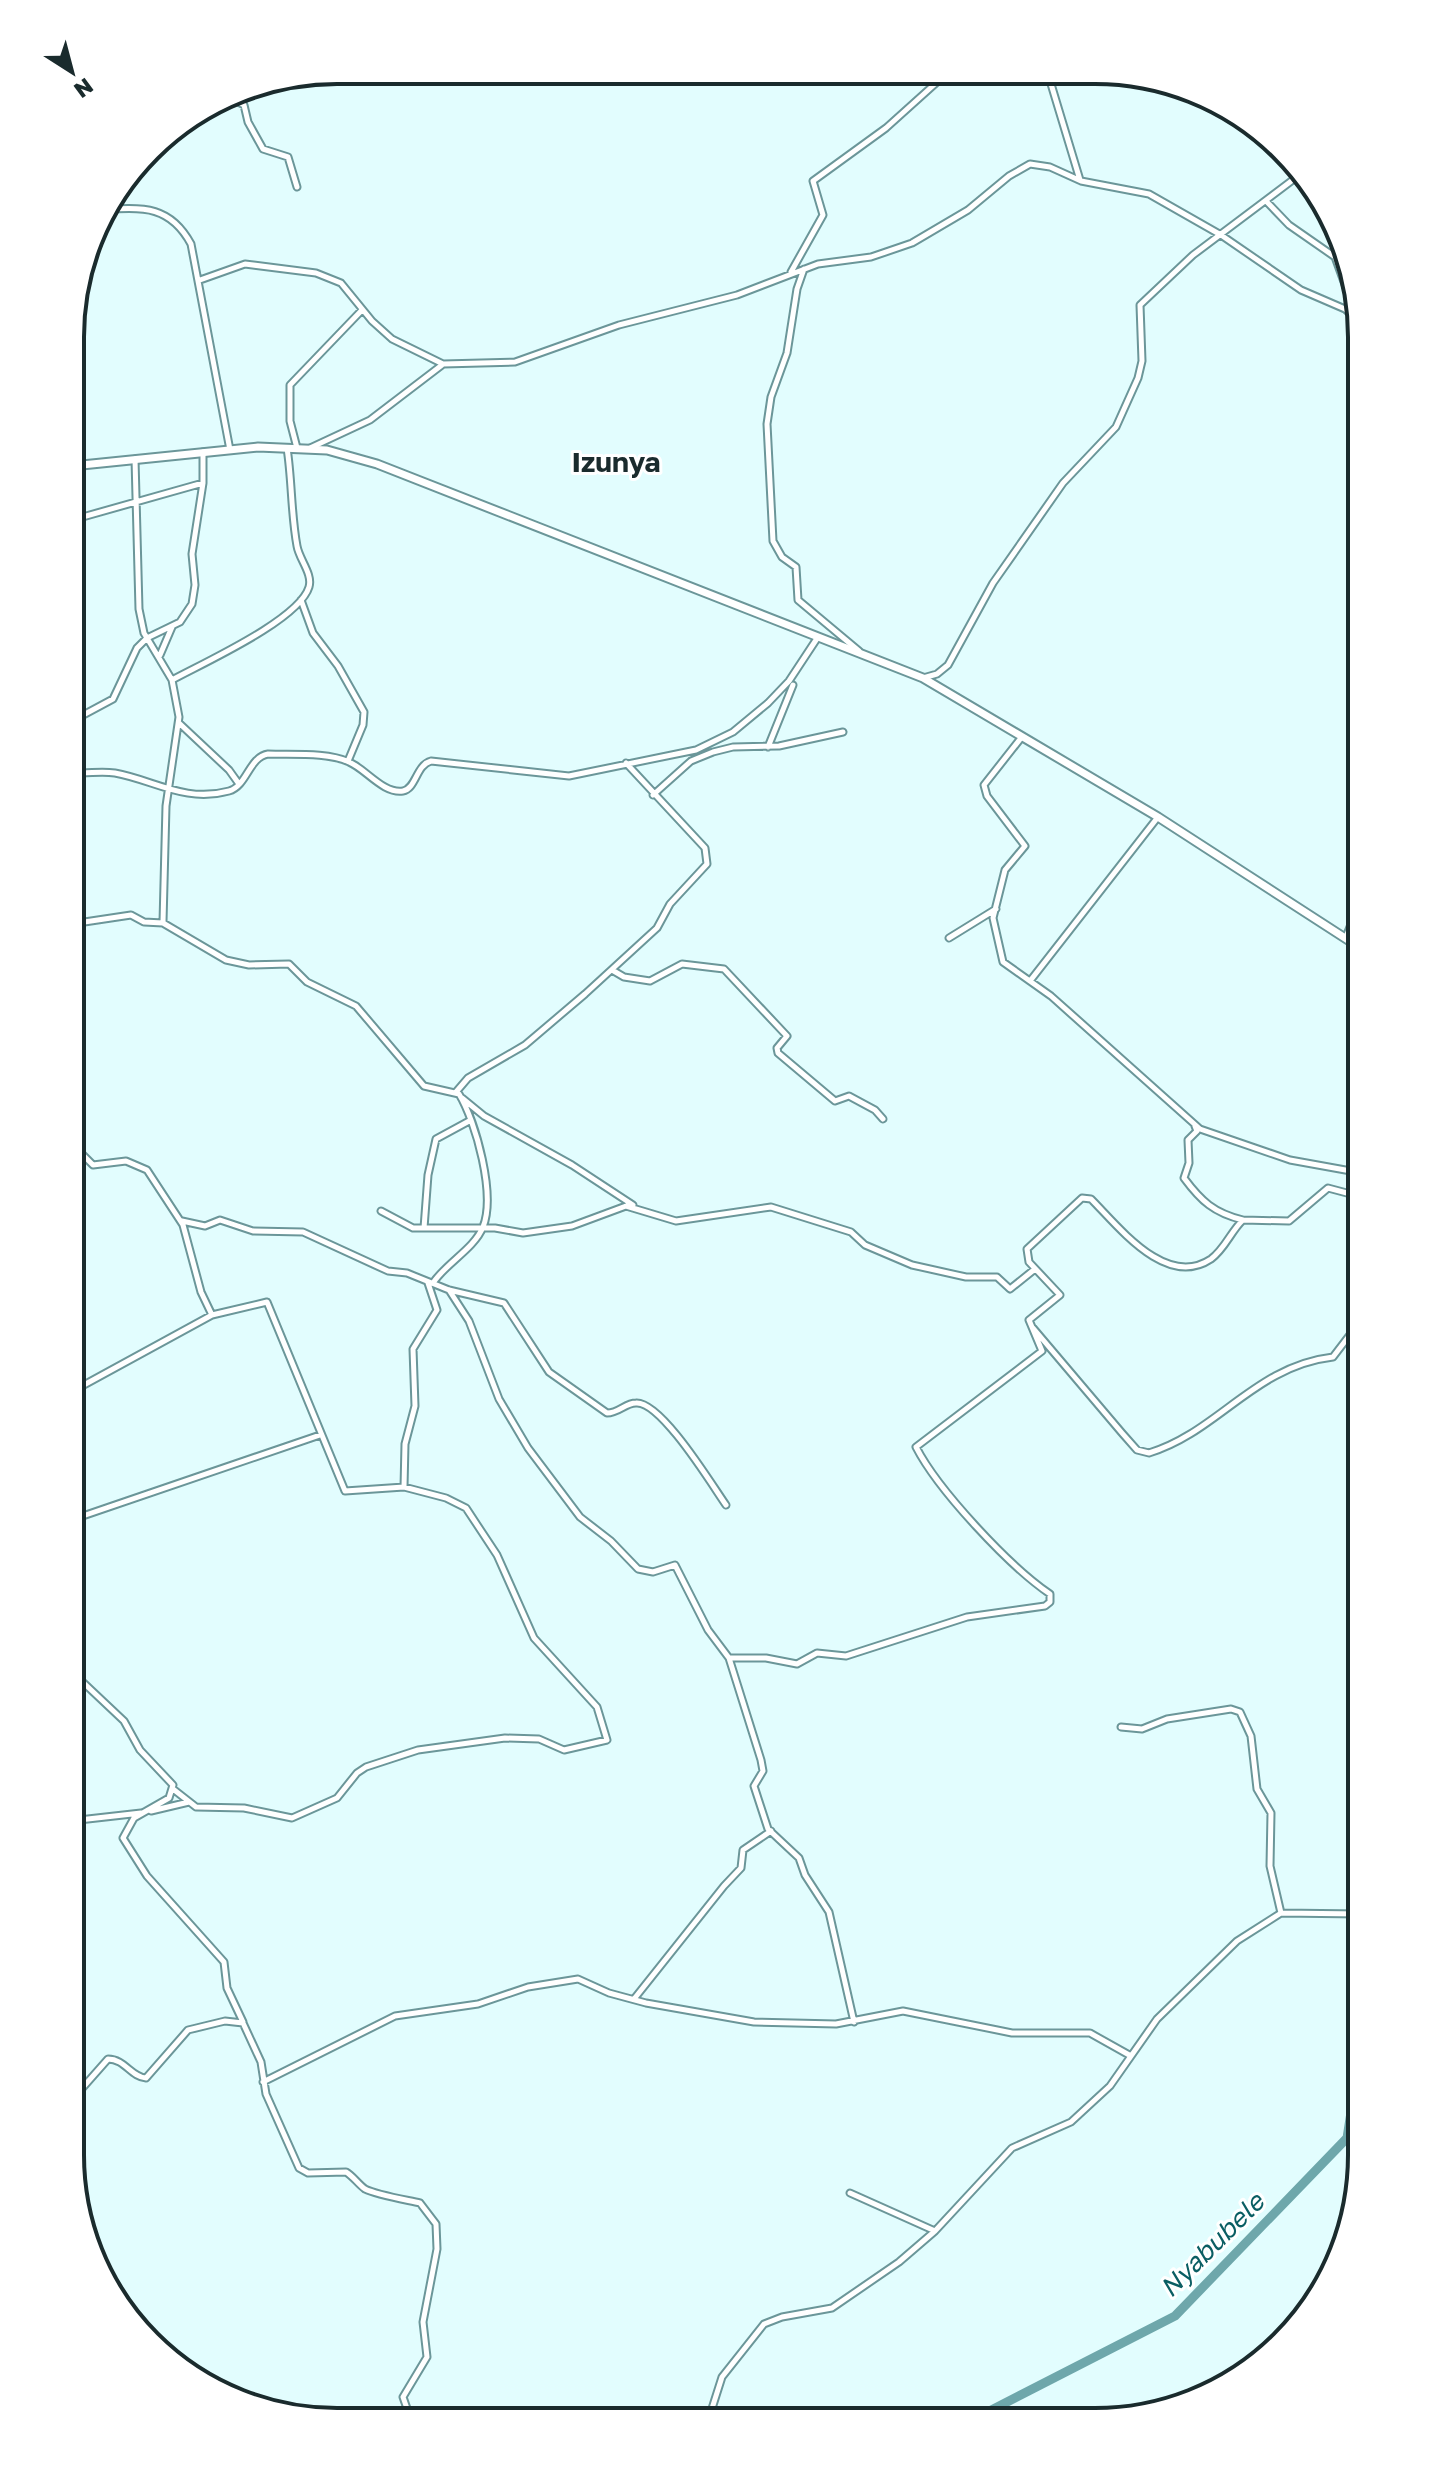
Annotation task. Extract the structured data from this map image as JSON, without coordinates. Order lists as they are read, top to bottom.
{
  "districts": ["Izunya"],
  "water": ["Nyabubele"],
  "north": "bottom right"
}
